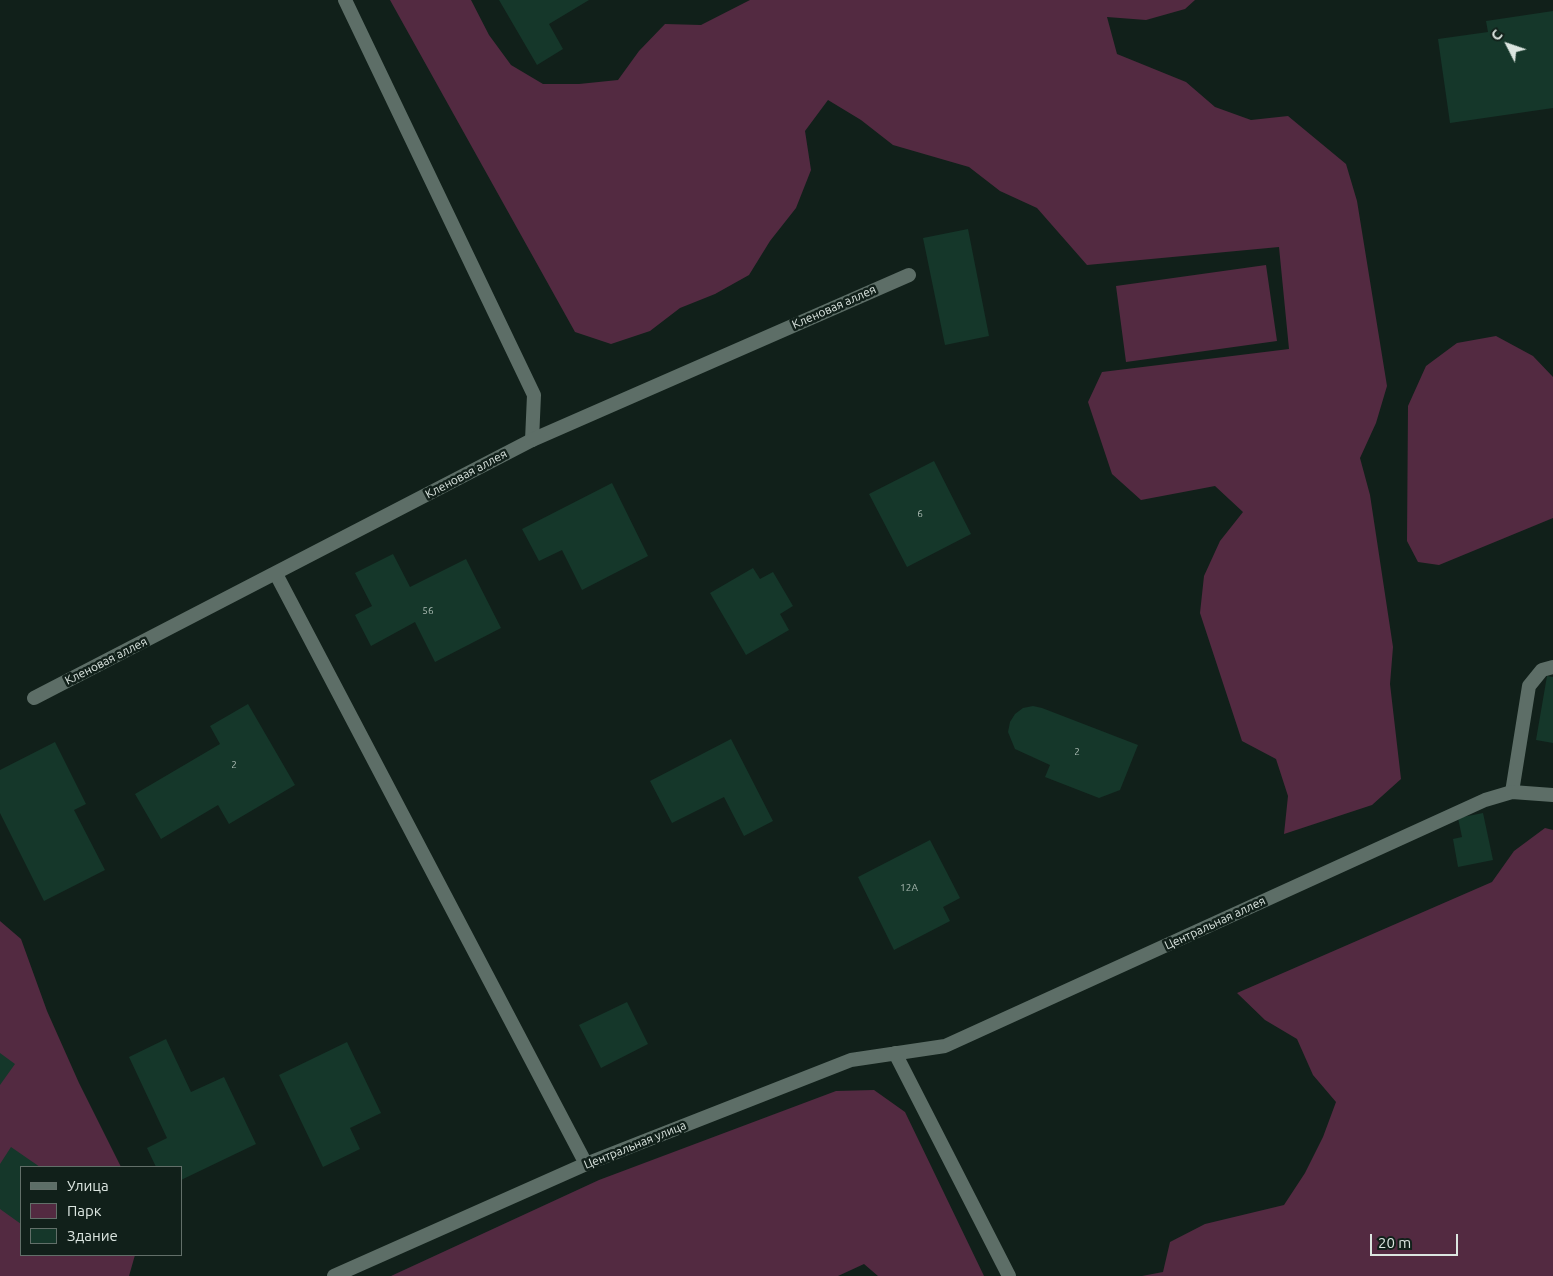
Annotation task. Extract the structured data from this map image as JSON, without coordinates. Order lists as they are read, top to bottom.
{
  "streets": {
    "street": ["Кленовая аллея", "Центральная аллея", "Центральная улица"]
  },
  "crossings": [
    ["Центральная аллея", "Центральная улица"]
  ],
  "house_numbers": [
    "6",
    "56",
    "2",
    "2",
    "12А"
  ],
  "legend": ["Улица", "Парк", "Здание"],
  "scale_bar": "20 m",
  "north": "top left"
}
